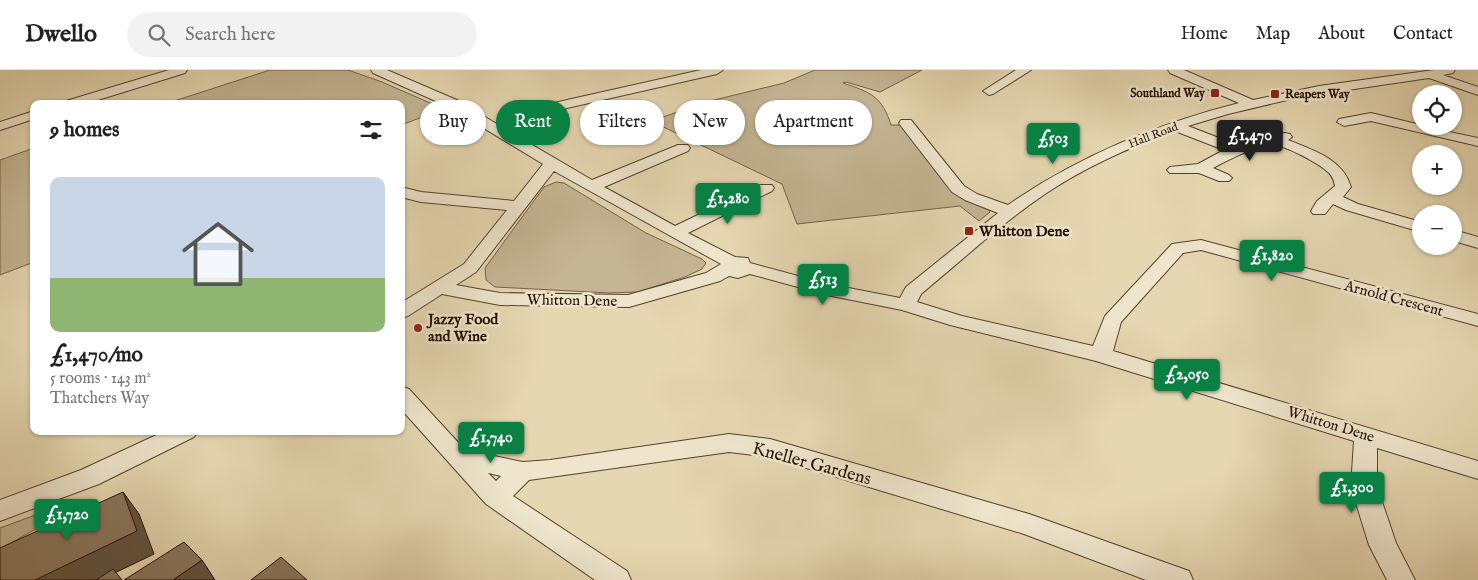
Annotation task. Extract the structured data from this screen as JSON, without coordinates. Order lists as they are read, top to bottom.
{
  "streets": {
    "street": [
      "Hall Road",
      "Arnold Crescent",
      "Whitton Dene",
      "Kneller Gardens"
    ]
  },
  "crossings": [
    ["Hall Road", "Whitton Dene"],
    ["Arnold Crescent", "Whitton Dene"]
  ],
  "places": {
    "transit": ["Southland Way", "Reapers Way", "Whitton Dene"],
    "other": ["Jazzy Food and Wine"]
  },
  "page": {
    "header": "Dwello",
    "search": "Search here",
    "nav": [
      "Home",
      "Map",
      "About",
      "Contact"
    ],
    "map_buttons": ["+", "−"],
    "chip": [
      "Buy",
      "Rent",
      "Filters",
      "New",
      "Apartment"
    ],
    "heading": "9 homes",
    "price": [
      "£1,470",
      "£503",
      "£1,280",
      "£1,820",
      "£513",
      "£2,050",
      "£1,740",
      "£1,300",
      "£1,720"
    ],
    "list": [
      {
        "name": "£1,470/mo",
        "note": "5 rooms · 143 m² · Thatchers Way"
      }
    ]
  }
}
